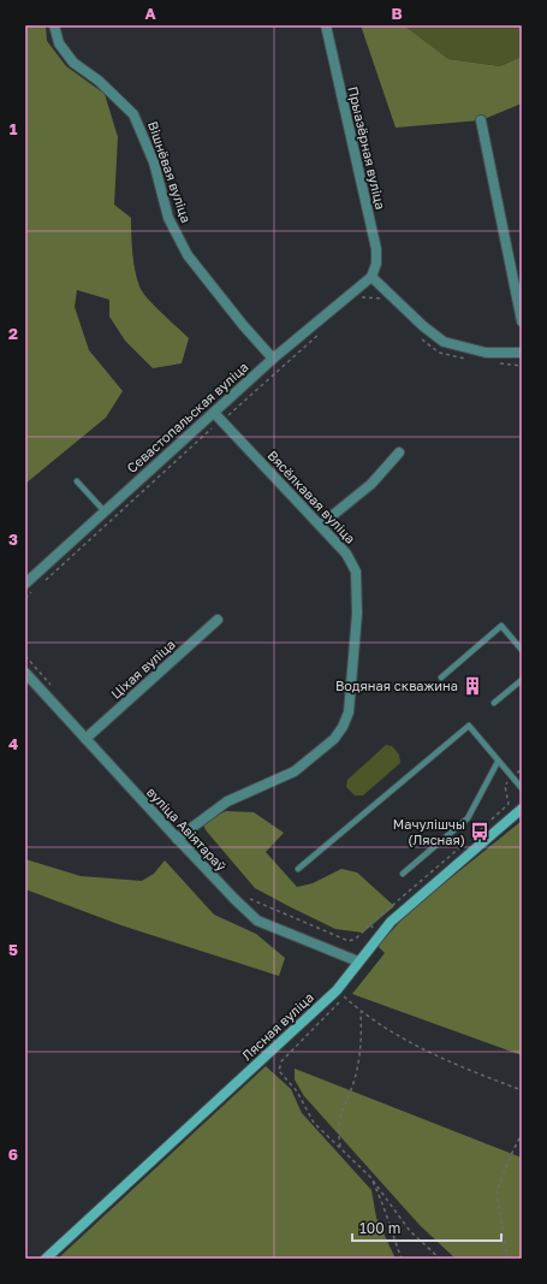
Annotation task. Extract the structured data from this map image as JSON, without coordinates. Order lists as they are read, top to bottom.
{
  "streets": {
    "main road": ["Лясная вуліца"],
    "street": [
      "Прыазёрная вуліца",
      "Вішнёвая вуліца",
      "Севастопальская вуліца",
      "Вясёлкавая вуліца",
      "Ціхая вуліца",
      "вуліца Авіятараў"
    ]
  },
  "crossings": [
    ["Прыазёрная вуліца", "Севастопальская вуліца"],
    ["Вішнёвая вуліца", "Севастопальская вуліца"],
    ["Севастопальская вуліца", "Вясёлкавая вуліца"],
    ["Вясёлкавая вуліца", "вуліца Авіятараў"],
    ["Ціхая вуліца", "вуліца Авіятараў"],
    ["вуліца Авіятараў", "Лясная вуліца"]
  ],
  "places": {
    "building": ["Водяная скважина"],
    "bus stop": ["Мачулішчы (Лясная)"]
  },
  "scale_bar": "100 m",
  "grid": {
    "columns": ["A", "B"],
    "rows": [
      "1",
      "2",
      "3",
      "4",
      "5",
      "6"
    ]
  }
}
